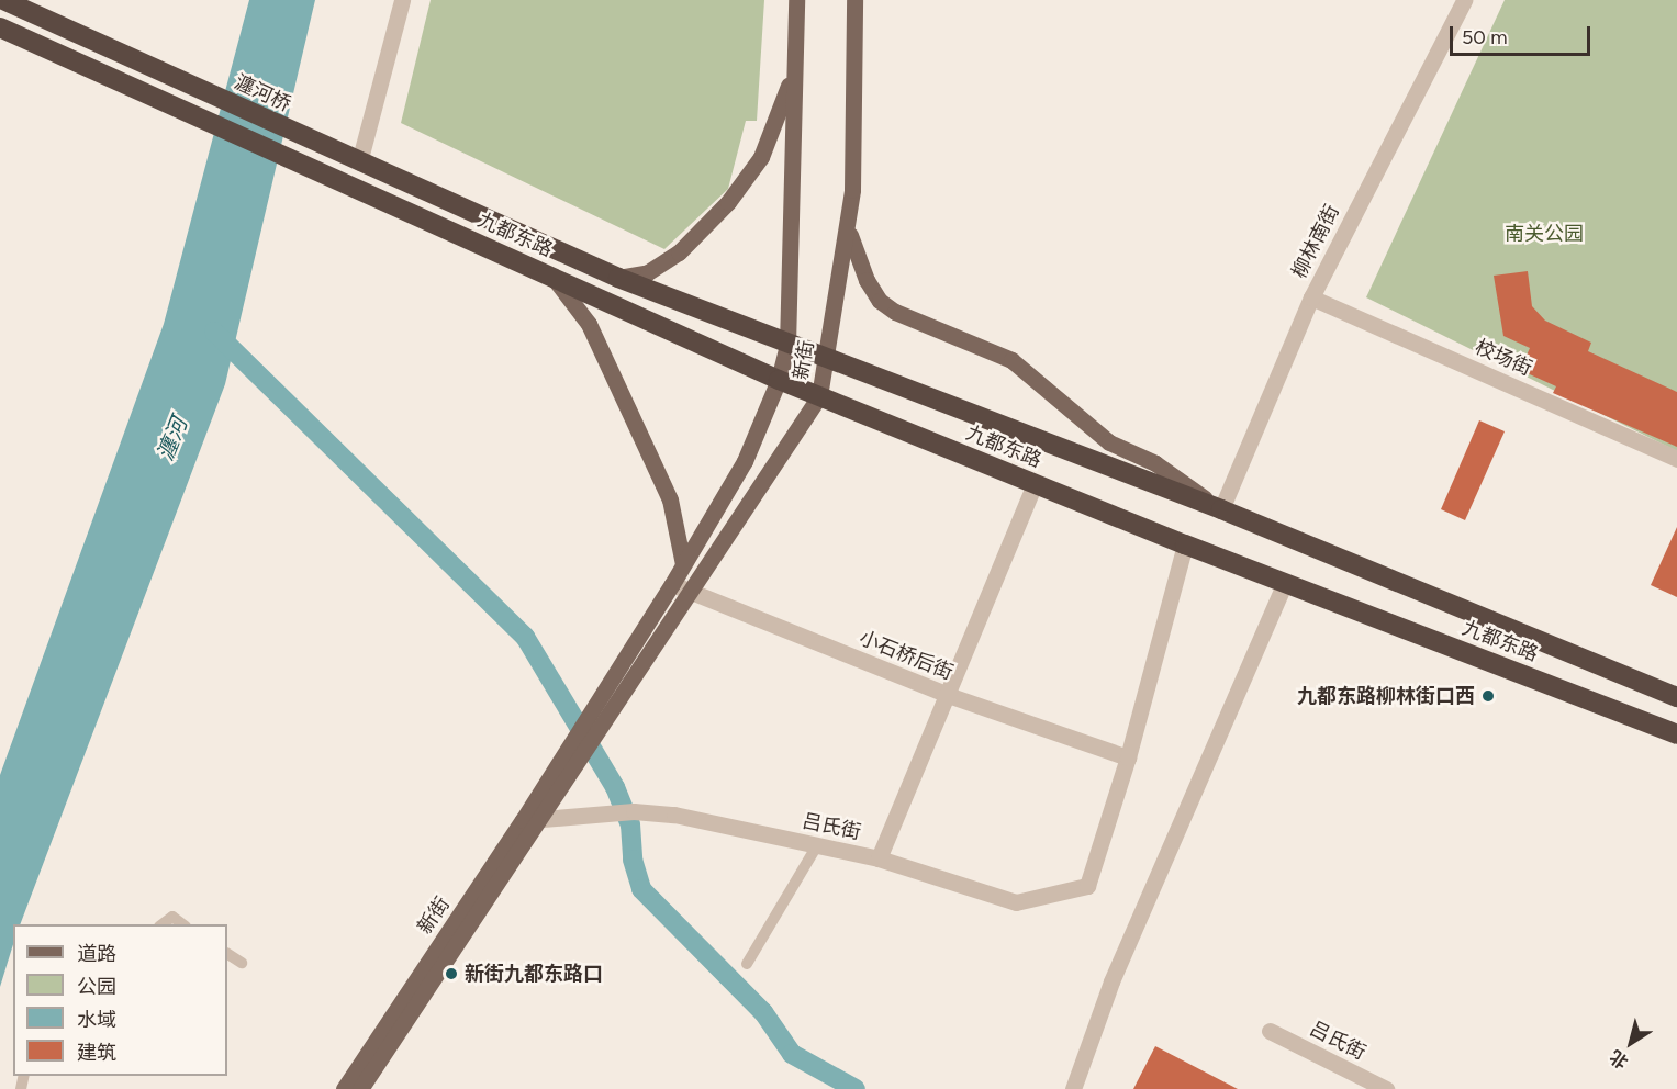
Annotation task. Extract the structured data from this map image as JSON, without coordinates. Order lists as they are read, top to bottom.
{
  "streets": {
    "highway": ["瀍河桥", "九都东路"],
    "main road": ["新街"],
    "street": [
      "柳林南街",
      "校场街",
      "小石桥后街",
      "吕氏街"
    ]
  },
  "crossings": [
    ["瀍河桥", "九都东路"],
    ["九都东路", "柳林南街"],
    ["九都东路", "新街"],
    ["柳林南街", "校场街"],
    ["新街", "小石桥后街"],
    ["新街", "吕氏街"],
    ["小石桥后街", "吕氏街"]
  ],
  "water": ["瀍河"],
  "parks": ["南关公园"],
  "places": ["九都东路柳林街口西", "新街九都东路口"],
  "legend": [
    "道路",
    "公园",
    "水域",
    "建筑"
  ],
  "scale_bar": "50 m",
  "north": "bottom left"
}
